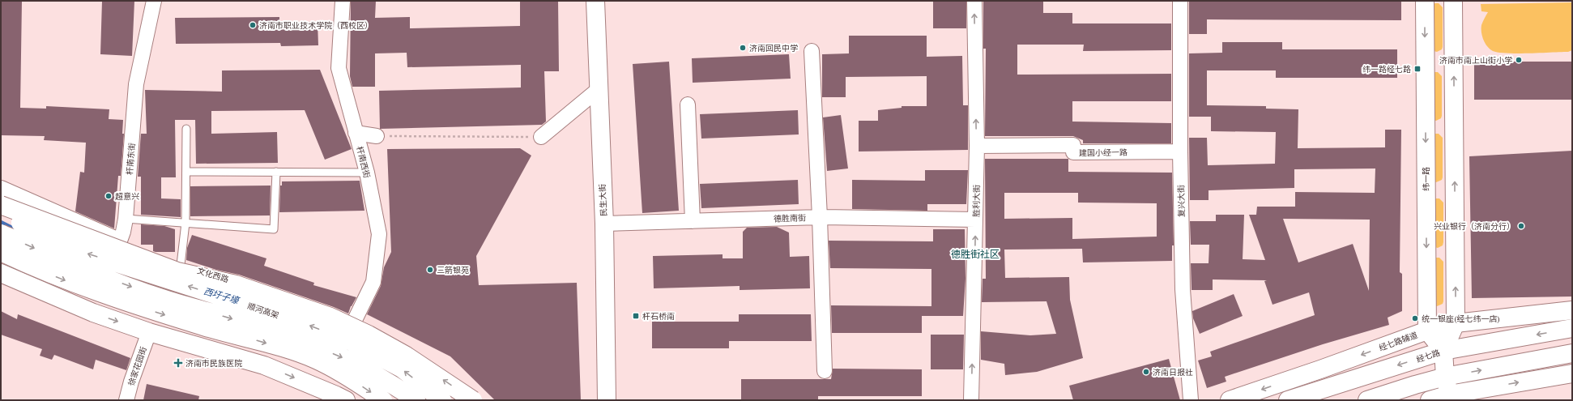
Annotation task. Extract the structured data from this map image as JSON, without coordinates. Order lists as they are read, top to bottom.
{
  "streets": {
    "main road": [
      "纬一路",
      "民生大街",
      "文化西路",
      "顺河高架",
      "经七路辅道",
      "经七路"
    ],
    "street": [
      "建国小经一路",
      "杆南东街",
      "杆南西街",
      "胜利大街",
      "复兴大街",
      "德胜南街",
      "徐家花园街"
    ]
  },
  "crossings": [
    ["建国小经一路", "胜利大街"],
    ["建国小经一路", "复兴大街"],
    ["杆南东街", "文化西路"],
    ["杆南西街", "文化西路"],
    ["纬一路", "经七路辅道"],
    ["民生大街", "德胜南街"],
    ["胜利大街", "德胜南街"]
  ],
  "one_way": ["胜利大街"],
  "districts": ["德胜街社区"],
  "water": ["西圩子壕"],
  "places": {
    "other": [
      "济南市职业技术学院（西校区）",
      "济南回民中学",
      "济南市南上山街小学",
      "超意兴",
      "兴业银行（济南分行）",
      "三箭银苑",
      "统一银座(经七纬一店)",
      "济南日报社"
    ],
    "transit": ["纬一路经七路", "杆石桥南"],
    "health": ["济南市民族医院"]
  }
}
